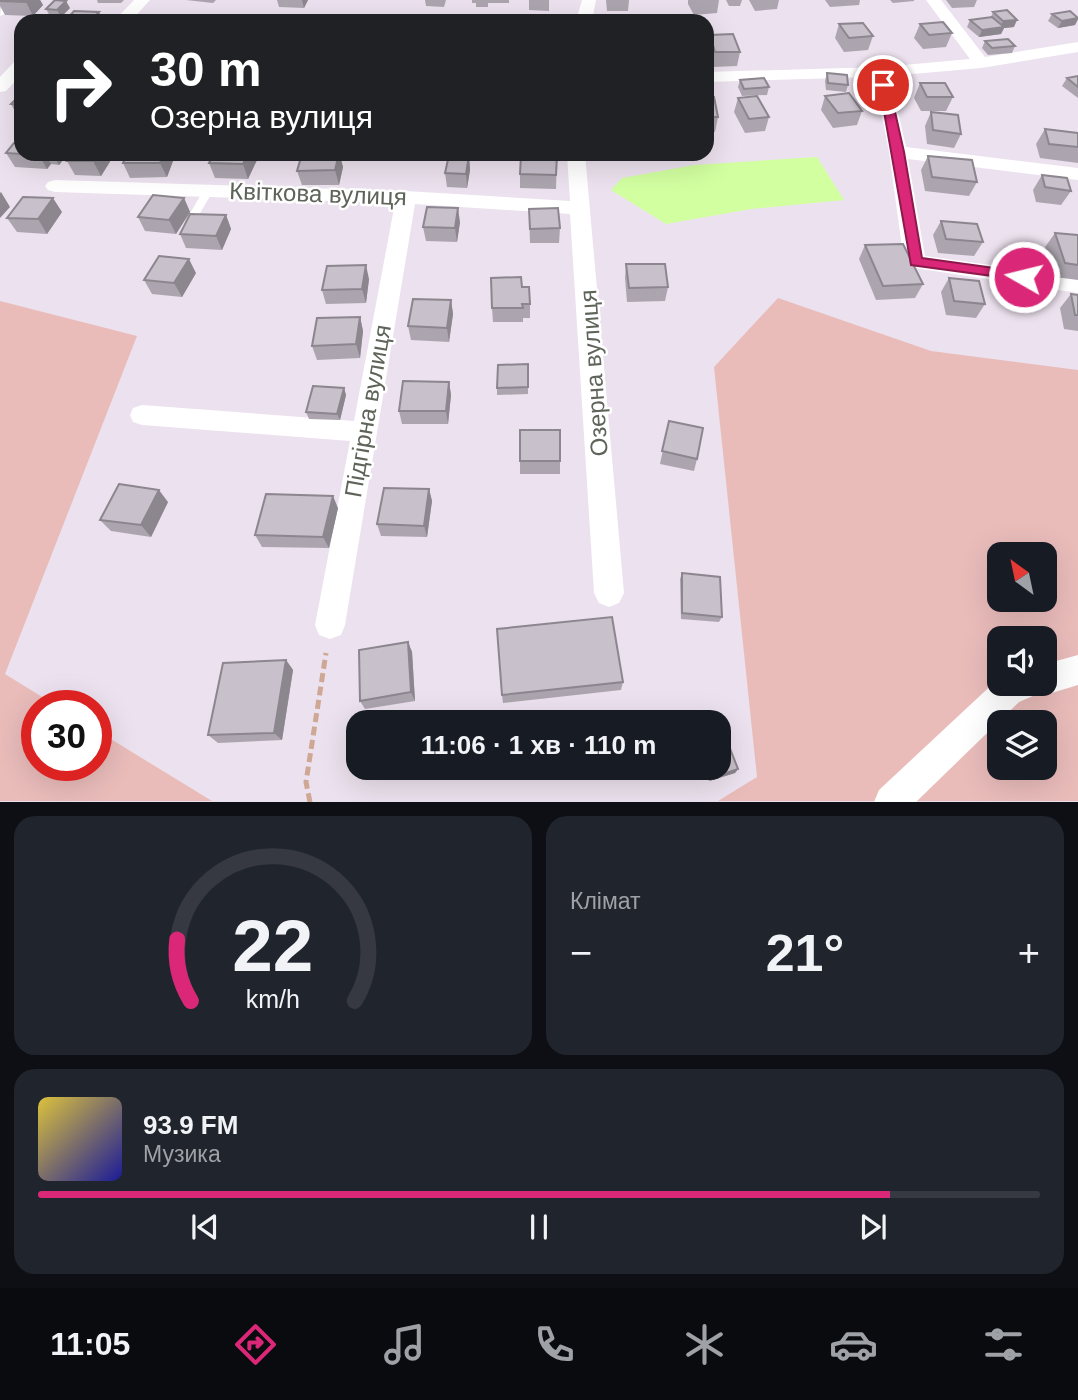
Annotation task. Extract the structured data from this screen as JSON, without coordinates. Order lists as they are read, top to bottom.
{
  "streets": {
    "street": ["Квіткова вулиця", "Озерна вулиця", "Підгірна вулиця"]
  },
  "crossings": [
    ["Квіткова вулиця", "Озерна вулиця"],
    ["Квіткова вулиця", "Підгірна вулиця"]
  ],
  "north": "top left",
  "page": {
    "turn": ["30 m", "Озерна вулиця"],
    "limit": "30",
    "trip": "11:06 · 1 хв · 110 m",
    "tile": "Клімат",
    "heat": ["−", "21°", "+"],
    "song": ["93.9 FM", "Музика"],
    "tabs": "11:05",
    "gauge": ["22", "km/h"]
  }
}
